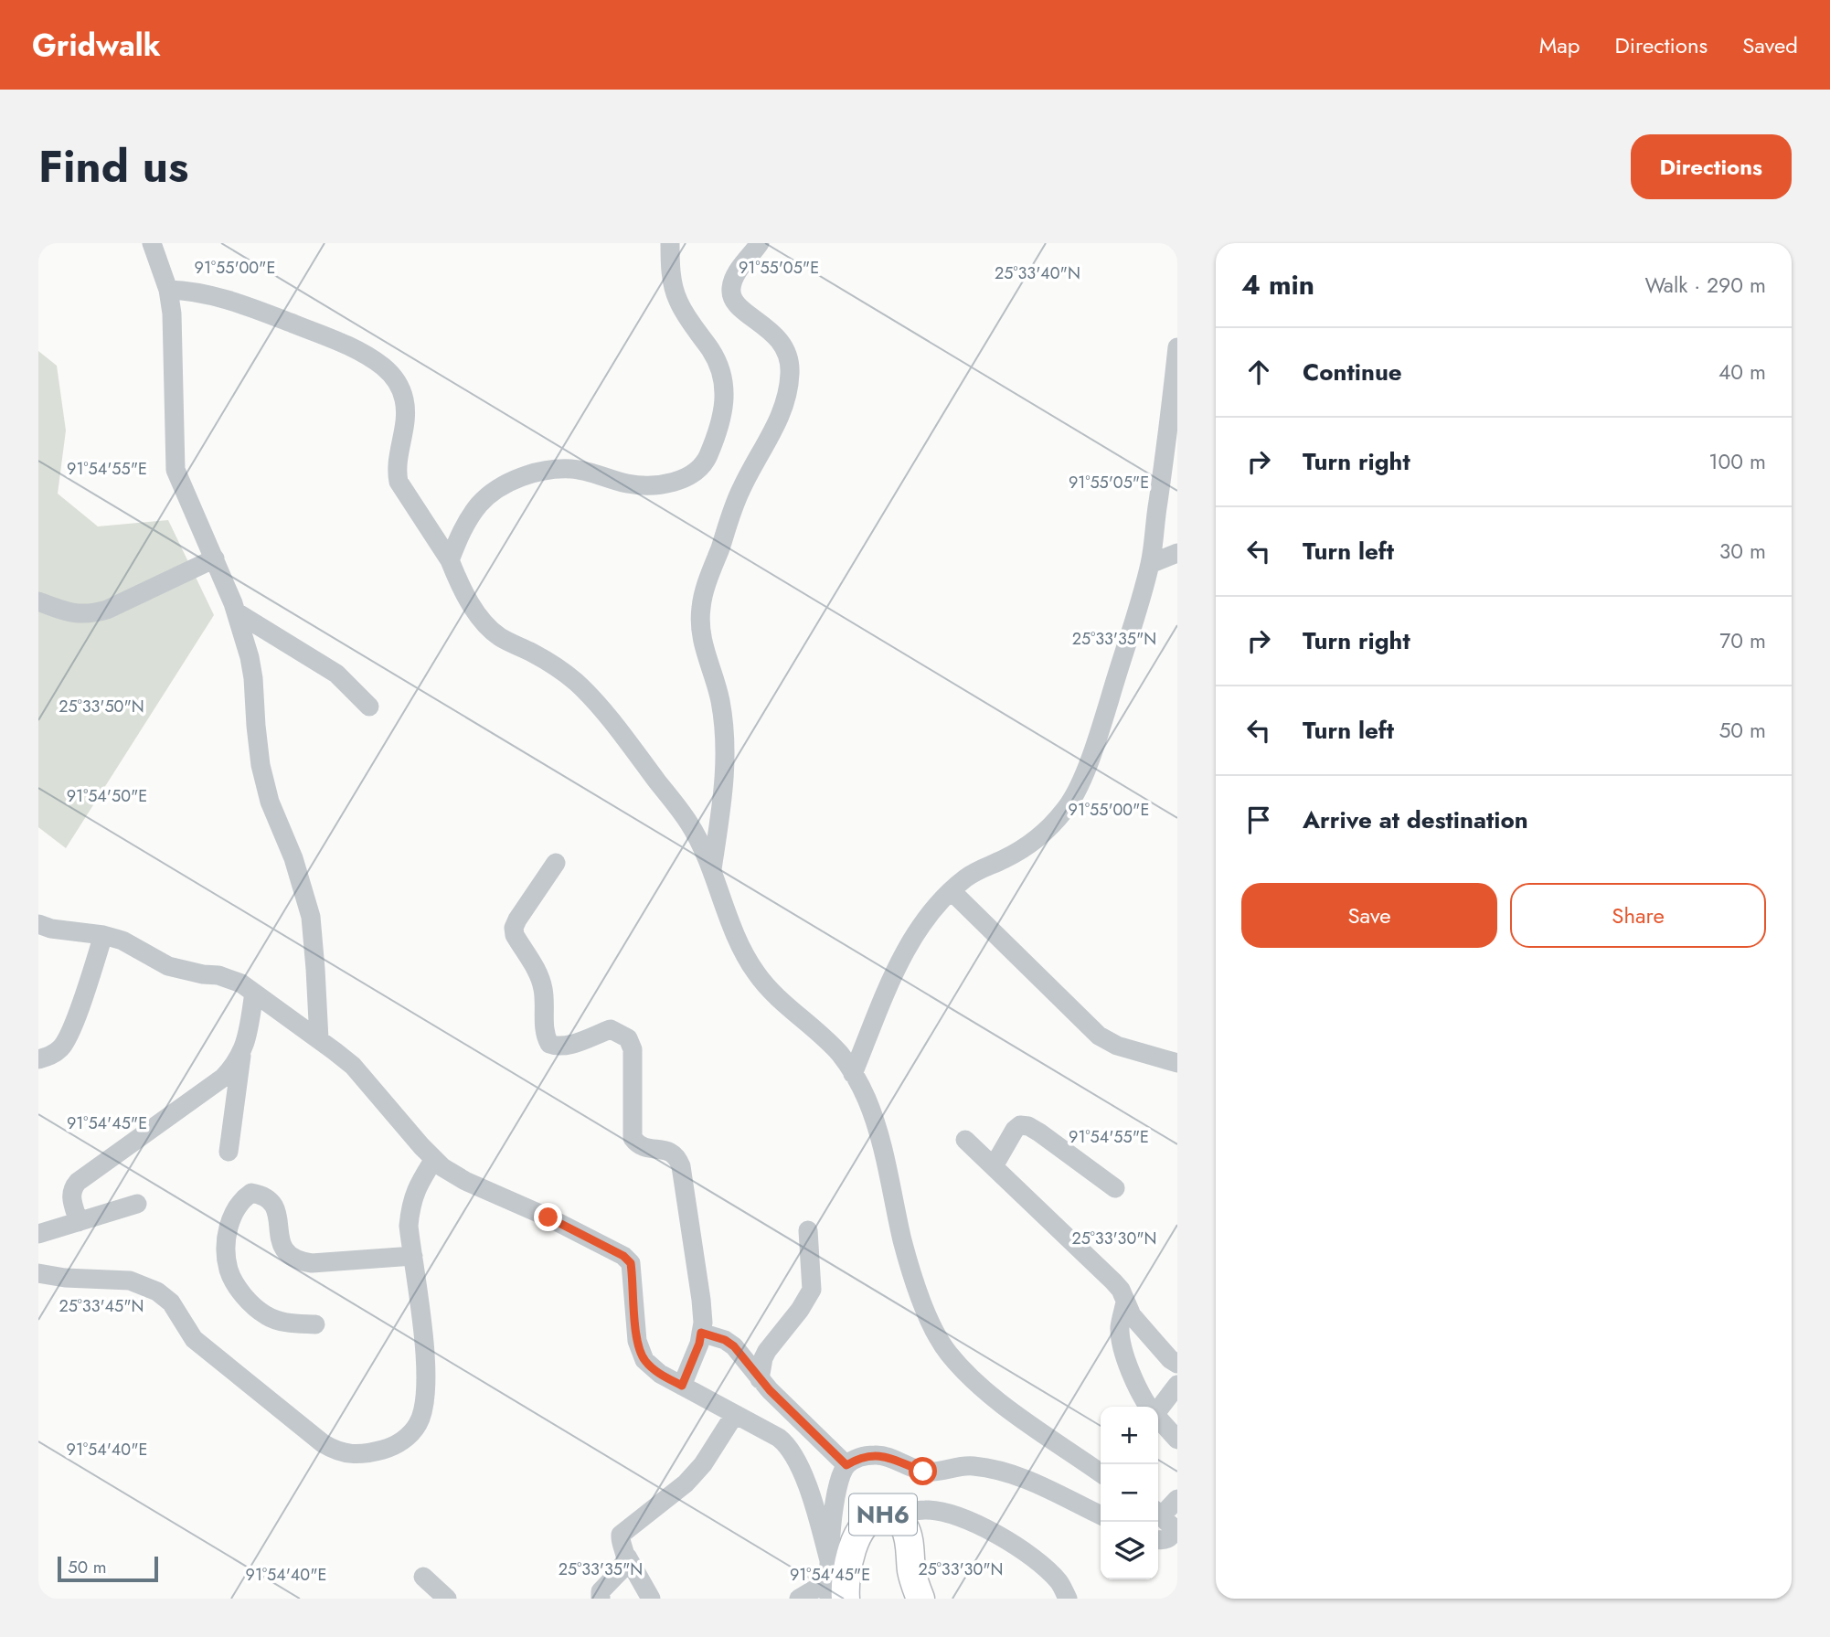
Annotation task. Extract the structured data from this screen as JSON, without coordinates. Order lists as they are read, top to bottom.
{
  "streets": {
    "highway": ["NH6"]
  },
  "scale_bar": "50 m",
  "page": {
    "header": "Gridwalk",
    "nav": ["Map", "Directions", "Saved"],
    "title": "Find us",
    "buttons": [
      "Directions",
      ["Save", "Share"]
    ],
    "heading": ["4 min", "Walk · 290 m"],
    "list": [
      ["Continue", "40 m"],
      ["Turn right", "100 m"],
      ["Turn left", "30 m"],
      ["Turn right", "70 m"],
      ["Turn left", "50 m"],
      "Arrive at destination"
    ],
    "map_buttons": ["+", "−"],
    "scale": "50 m"
  },
  "coordinates": [
    "91°55'00\"E",
    "91°55'05\"E",
    "25°33'40\"N",
    "91°54'55\"E",
    "25°33'35\"N",
    "25°33'50\"N",
    "91°54'50\"E",
    "91°54'45\"E",
    "25°33'30\"N",
    "25°33'45\"N",
    "91°54'40\"E"
  ]
}
